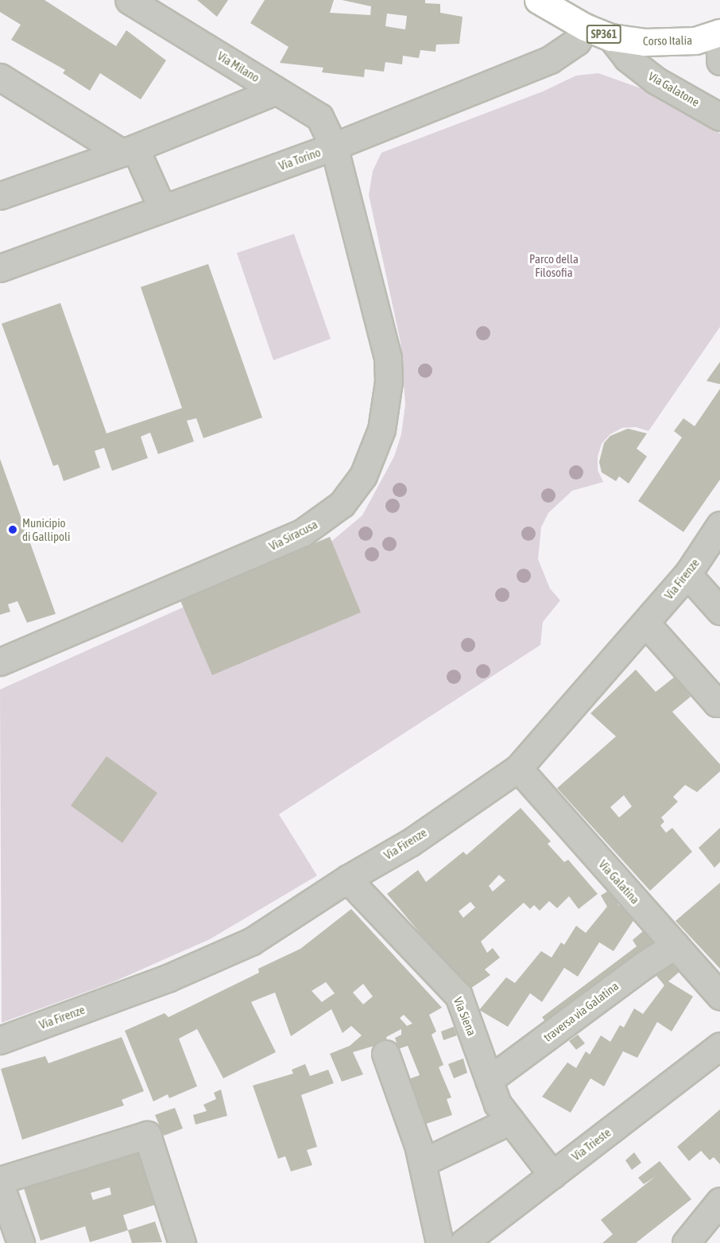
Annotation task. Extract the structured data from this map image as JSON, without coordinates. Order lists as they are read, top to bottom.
{
  "streets": {
    "main road": ["SP361", "Corso Italia"],
    "street": [
      "Via Milano",
      "Via Galatone",
      "Via Torino",
      "Via Siracusa",
      "Via Firenze",
      "Via Galatina",
      "traversa via Galatina",
      "Via Siena",
      "Via Trieste"
    ]
  },
  "crossings": [
    ["Corso Italia", "Via Galatone"],
    ["Corso Italia", "Via Torino"],
    ["Via Milano", "Via Torino"],
    ["Via Milano", "Via Siracusa"],
    ["Via Torino", "Via Siracusa"],
    ["Via Firenze", "Via Galatina"],
    ["Via Firenze", "Via Siena"],
    ["Via Galatina", "traversa via Galatina"],
    ["traversa via Galatina", "Via Siena"],
    ["Via Siena", "Via Trieste"]
  ],
  "parks": ["Parco della Filosofia"],
  "places": ["Municipio di Gallipoli"]
}
